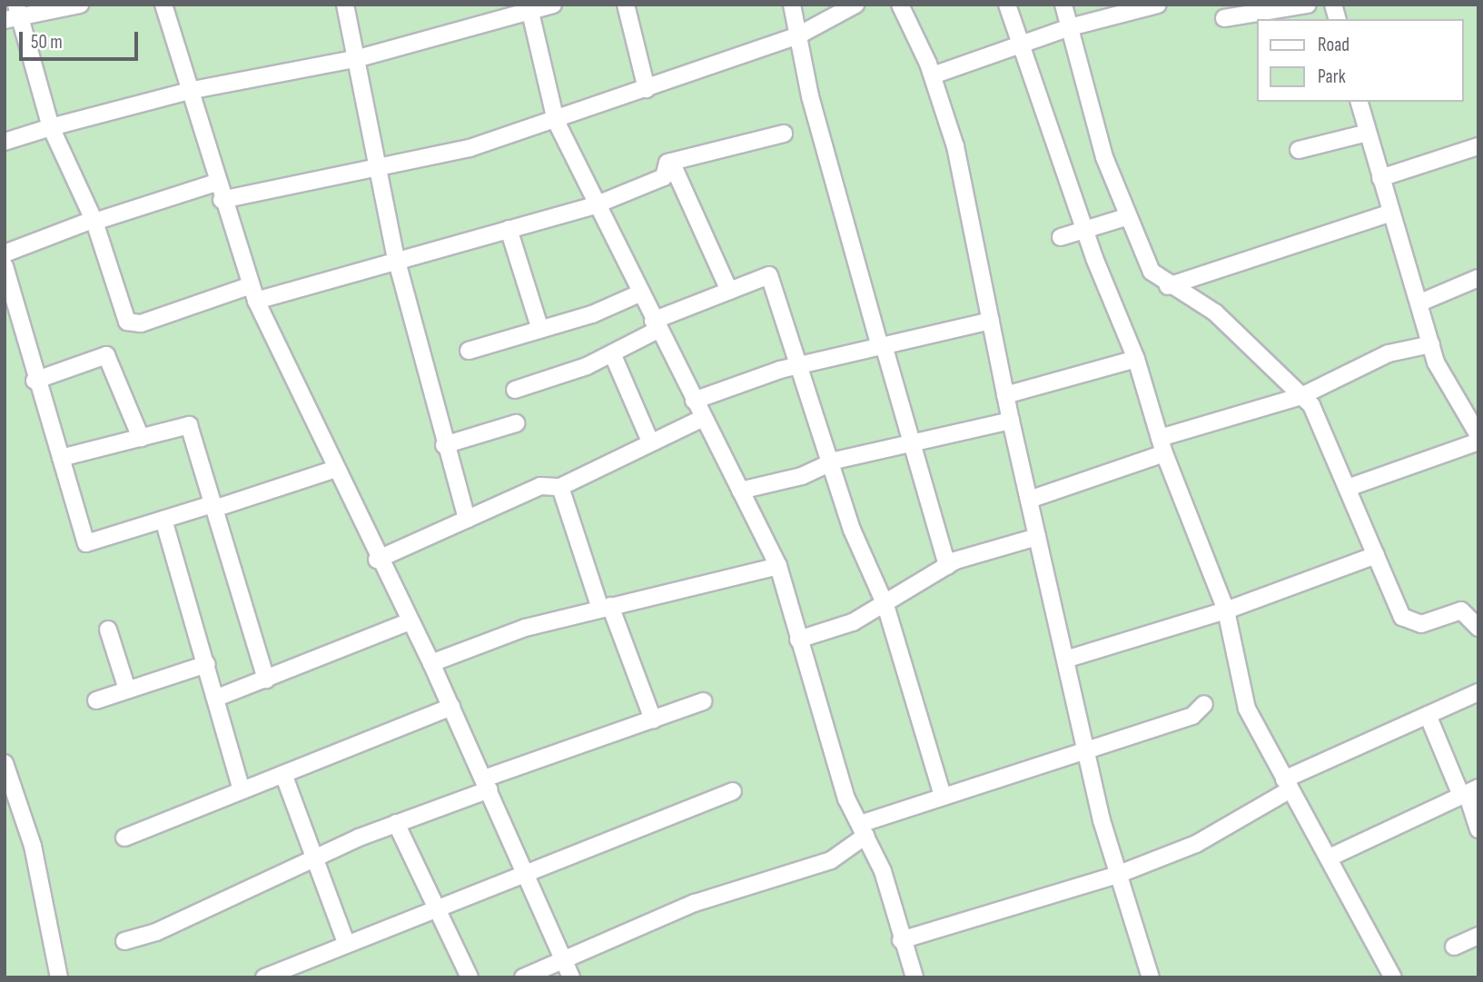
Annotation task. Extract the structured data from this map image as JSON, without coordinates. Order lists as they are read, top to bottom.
{
  "legend": ["Road", "Park"],
  "scale_bar": "50 m"
}
